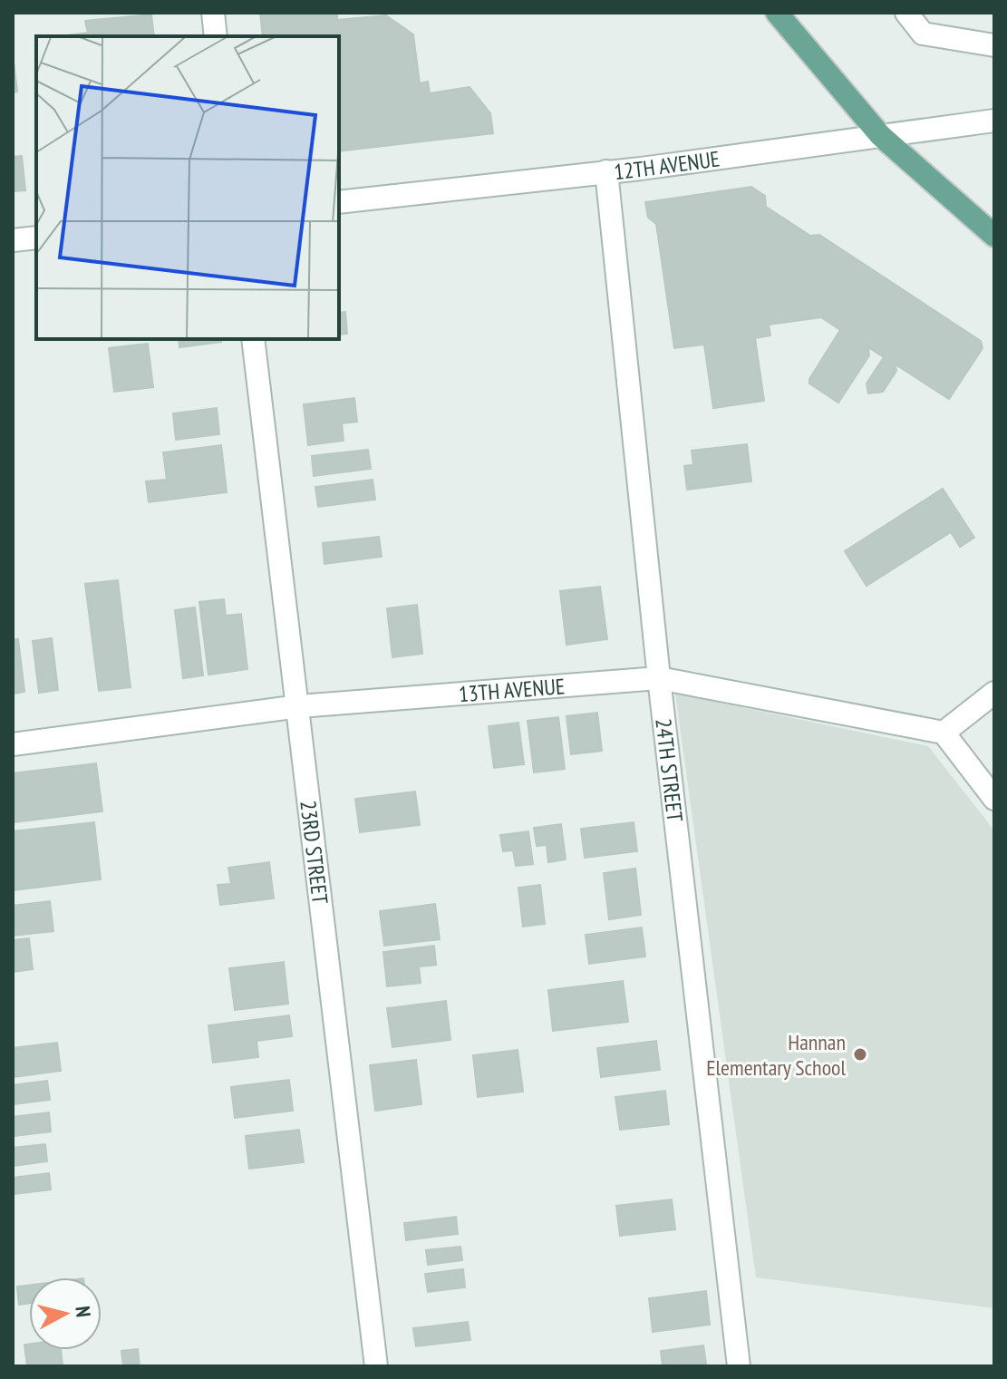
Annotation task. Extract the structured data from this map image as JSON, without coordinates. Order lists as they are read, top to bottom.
{
  "streets": {
    "street": [
      "12TH AVENUE",
      "13TH AVENUE",
      "24TH STREET",
      "23RD STREET"
    ]
  },
  "crossings": [
    ["12TH AVENUE", "24TH STREET"],
    ["13TH AVENUE", "24TH STREET"],
    ["13TH AVENUE", "23RD STREET"]
  ],
  "places": ["Hannan Elementary School"],
  "north": "right"
}
